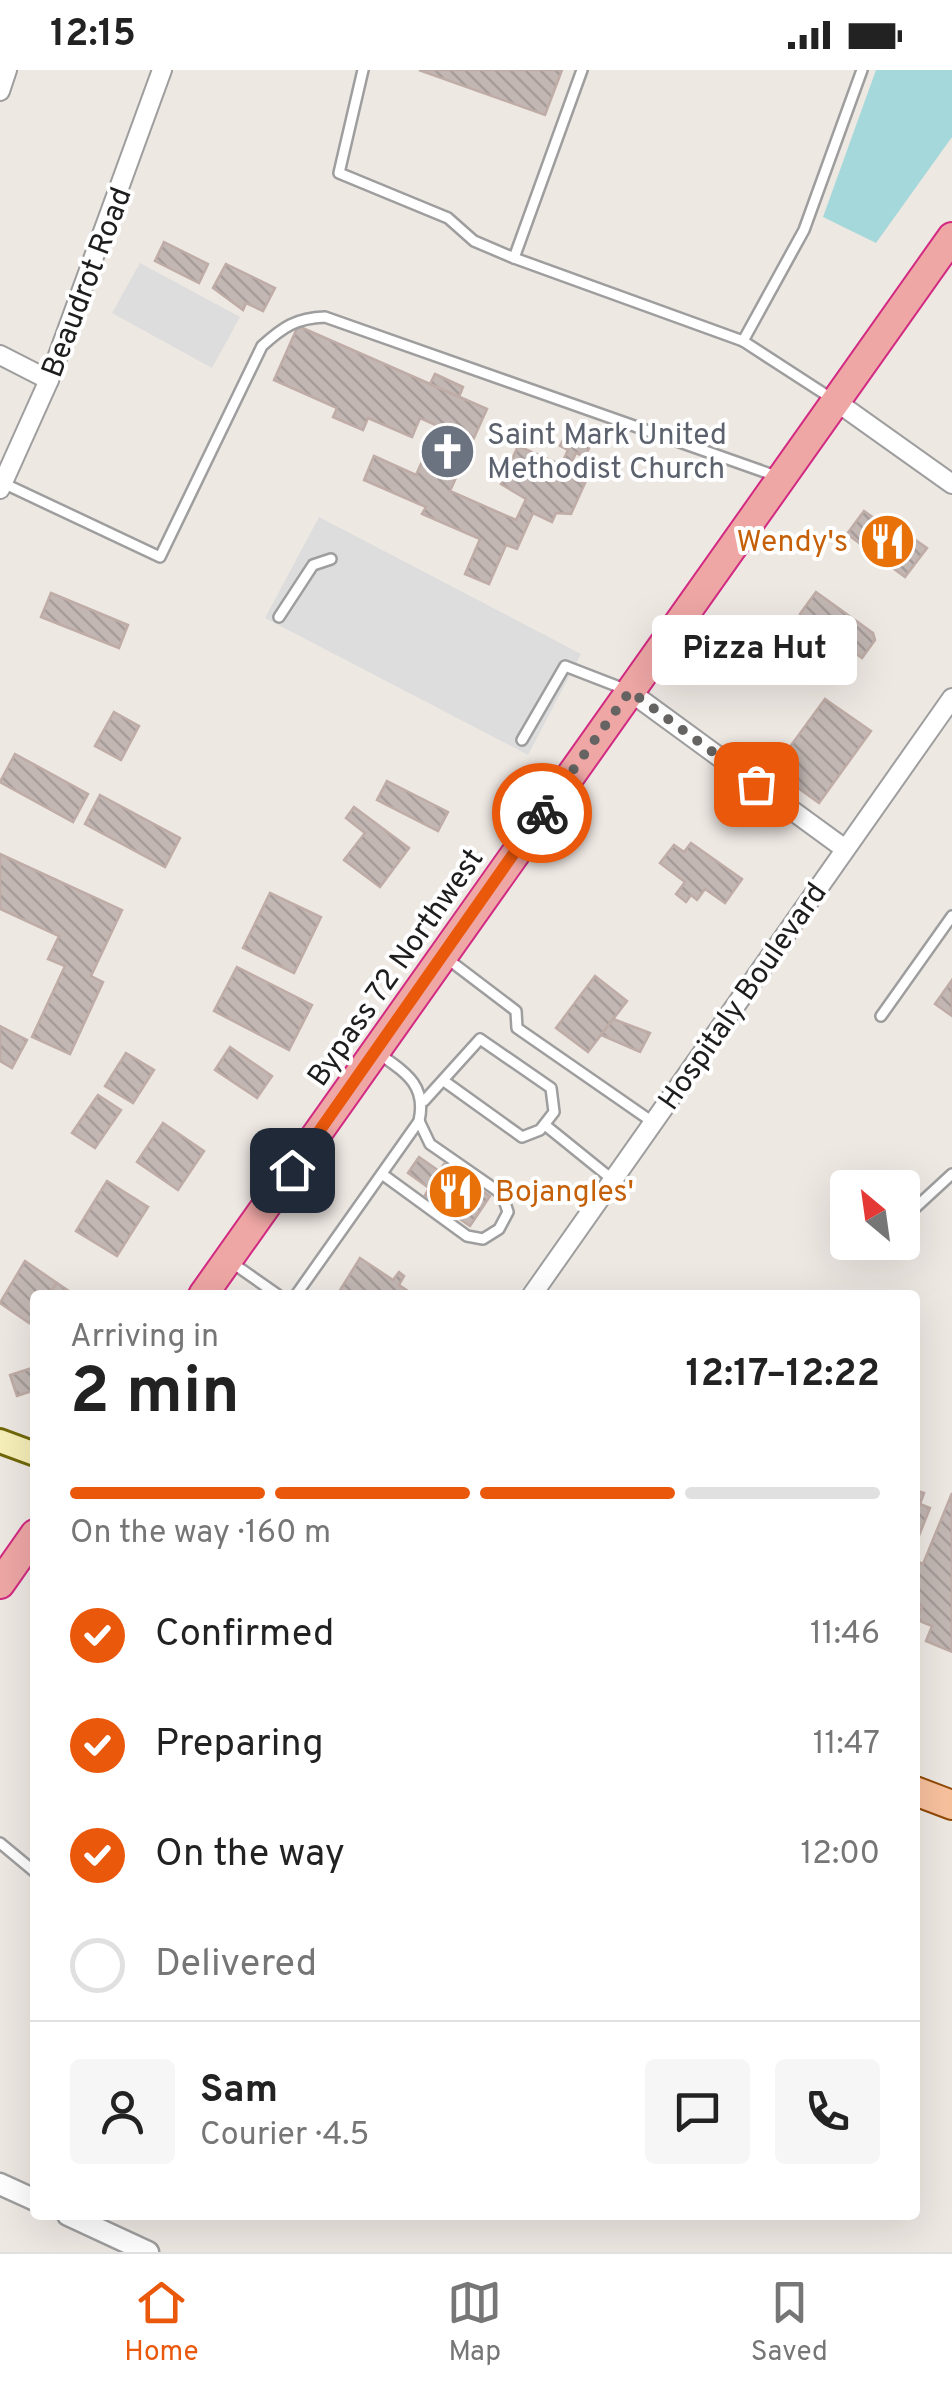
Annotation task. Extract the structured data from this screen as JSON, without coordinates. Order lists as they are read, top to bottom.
{
  "streets": {
    "highway": ["Bypass 72 Northwest"],
    "street": ["Beaudrot Road", "Hospitaly Boulevard"]
  },
  "places": {
    "church": ["Saint Mark United Methodist Church"],
    "restaurant": ["Wendy's", "Bojangles'"],
    "other": ["Pizza Hut"]
  },
  "north": "top left",
  "page": {
    "status": "12:15",
    "bubble": "Pizza Hut",
    "heading": ["2 min", "Arriving in", "12:17–12:22"],
    "panel": ["Sam", "Courier · 4.5"],
    "bar": "On the way · 160 m",
    "list": [
      ["Confirmed", "11:46"],
      ["Preparing", "11:47"],
      ["On the way", "12:00"],
      "Delivered"
    ],
    "tabs": ["Home", "Map", "Saved"]
  }
}
